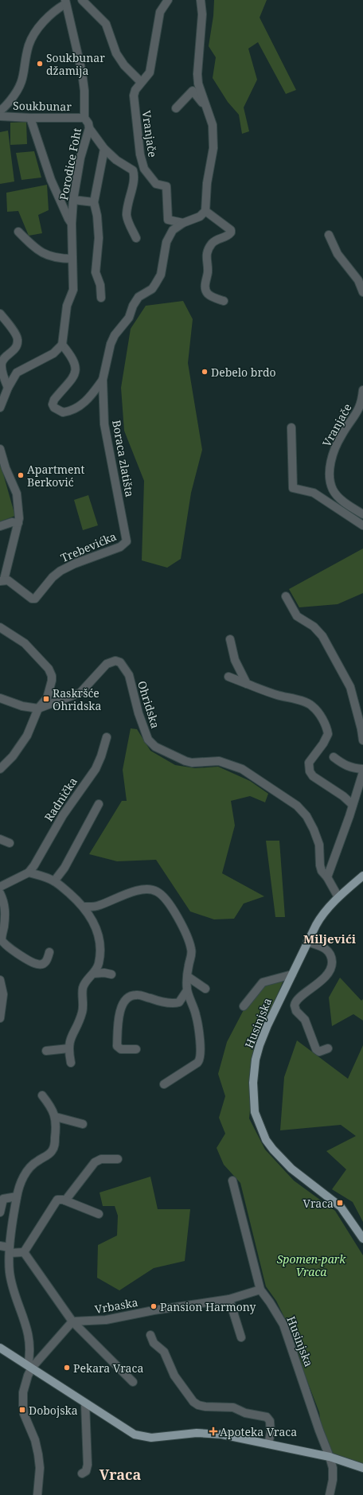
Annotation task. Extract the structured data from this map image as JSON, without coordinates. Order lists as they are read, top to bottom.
{
  "streets": {
    "main road": ["Husinjska"],
    "street": [
      "Soukbunar",
      "Vranjače",
      "Porodice Foht",
      "Boraca zlatišta",
      "Trebevićka",
      "Ohridska",
      "Radnička",
      "Vrbaska"
    ]
  },
  "crossings": [
    ["Soukbunar", "Porodice Foht"],
    ["Vranjače", "Boraca zlatišta"],
    ["Porodice Foht", "Boraca zlatišta"],
    ["Boraca zlatišta", "Trebevićka"],
    ["Ohridska", "Husinjska"],
    ["Husinjska", "Vrbaska"]
  ],
  "districts": ["Miljevići", "Vraca"],
  "parks": ["Spomen-park Vraca"],
  "places": {
    "other": [
      "Soukbunar džamija",
      "Debelo brdo",
      "Apartment Berković",
      "Pansion Harmony",
      "Pekara Vraca"
    ],
    "transit": ["Raskršće Ohridska", "Vraca", "Dobojska"],
    "health": ["Apoteka Vraca"]
  }
}
